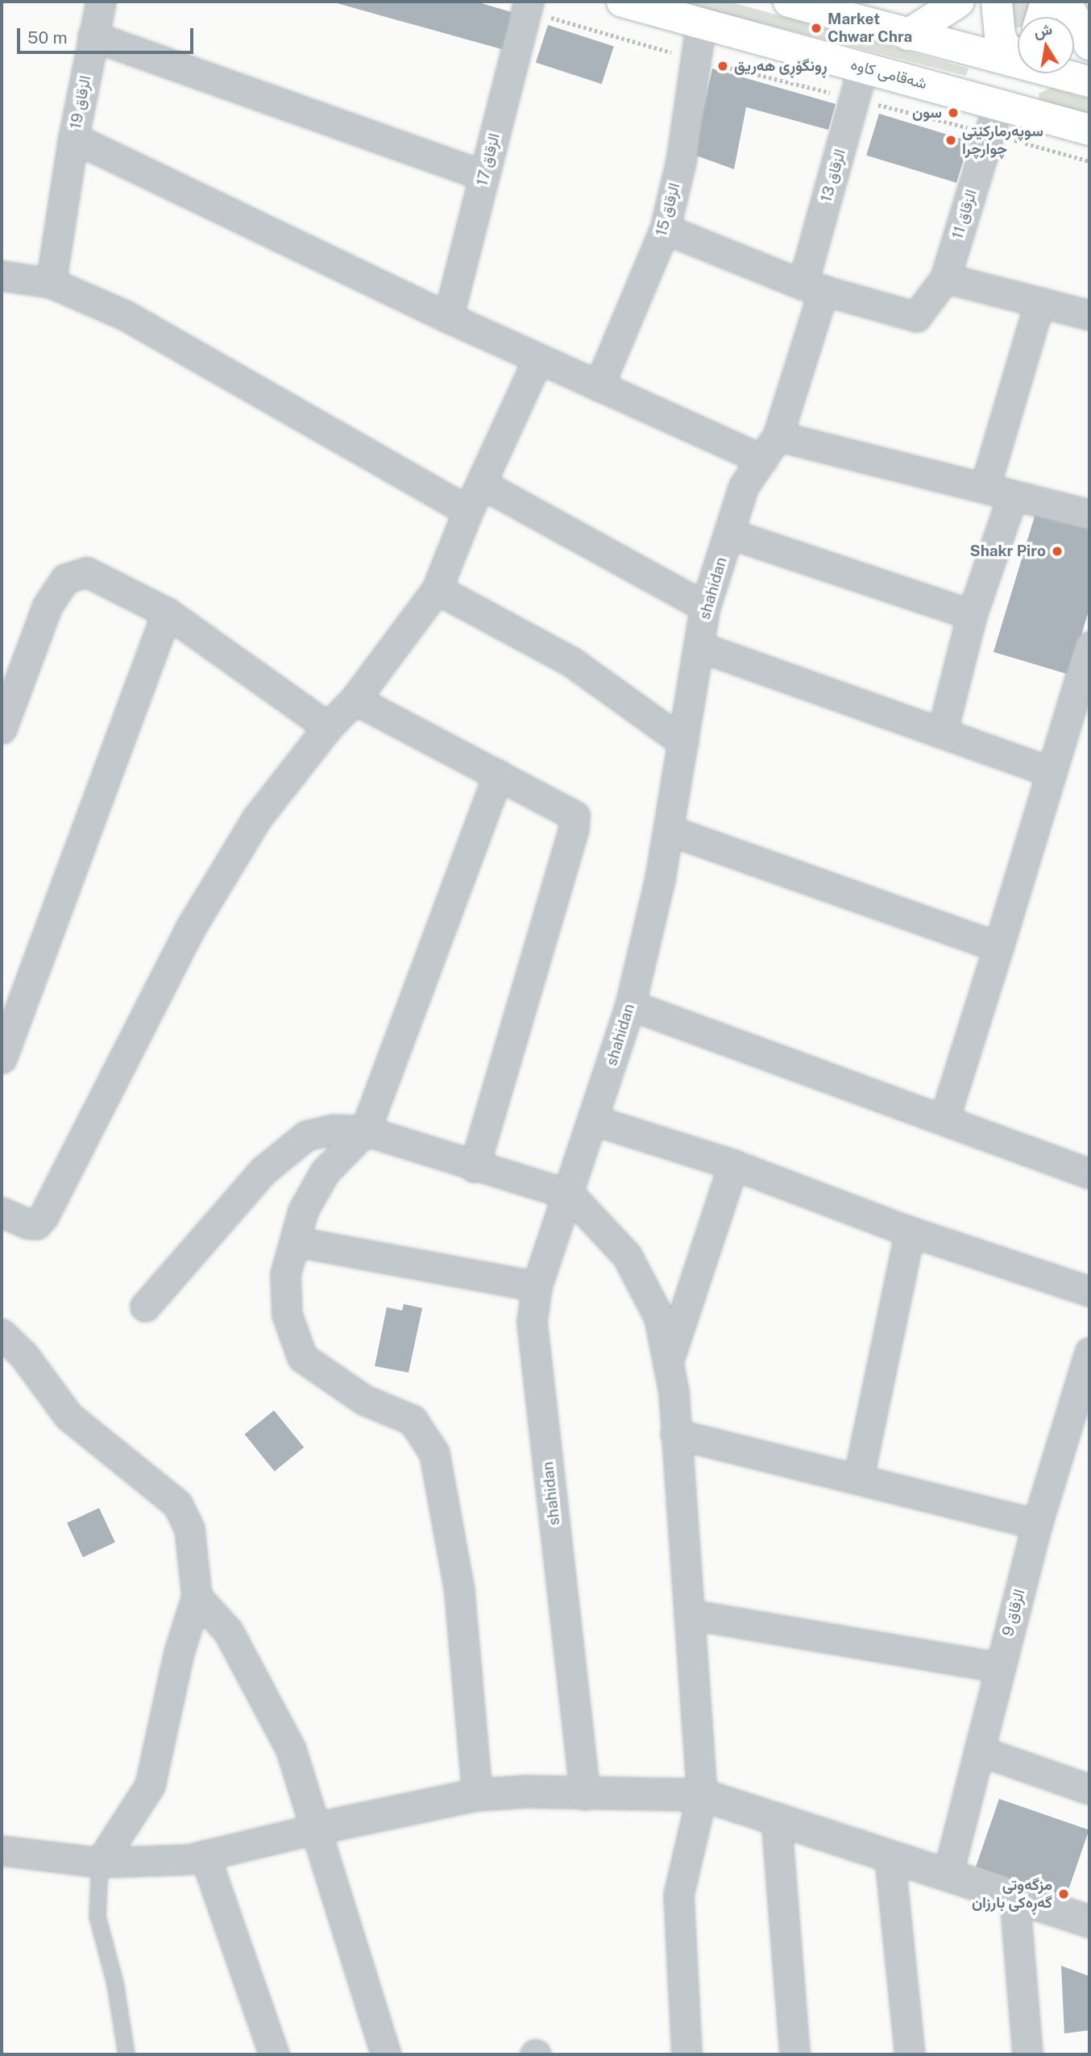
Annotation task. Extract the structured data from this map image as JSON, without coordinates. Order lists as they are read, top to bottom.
{
  "streets": {
    "main road": ["شەقامی کاوە"],
    "street": [
      "الزقاق 19",
      "الزقاق 17",
      "الزقاق 13",
      "الزقاق 15",
      "الزقاق 11",
      "shahidan",
      "الزقاق 9"
    ]
  },
  "crossings": [
    ["شەقامی کاوە", "الزقاق 13"],
    ["شەقامی کاوە", "الزقاق 15"],
    ["شەقامی کاوە", "الزقاق 11"],
    ["الزقاق 13", "الزقاق 11"],
    ["الزقاق 13", "shahidan"],
    ["الزقاق 11", "shahidan"]
  ],
  "places": [
    "Market Chwar Chra",
    "ڕونگۆڕی هەریق",
    "سون",
    "سوپەرمارکێتی چوارچرا",
    "Shakr Piro",
    "مزگەوتی گەڕەکی بارزان"
  ],
  "scale_bar": "50 m",
  "north": "top"
}
